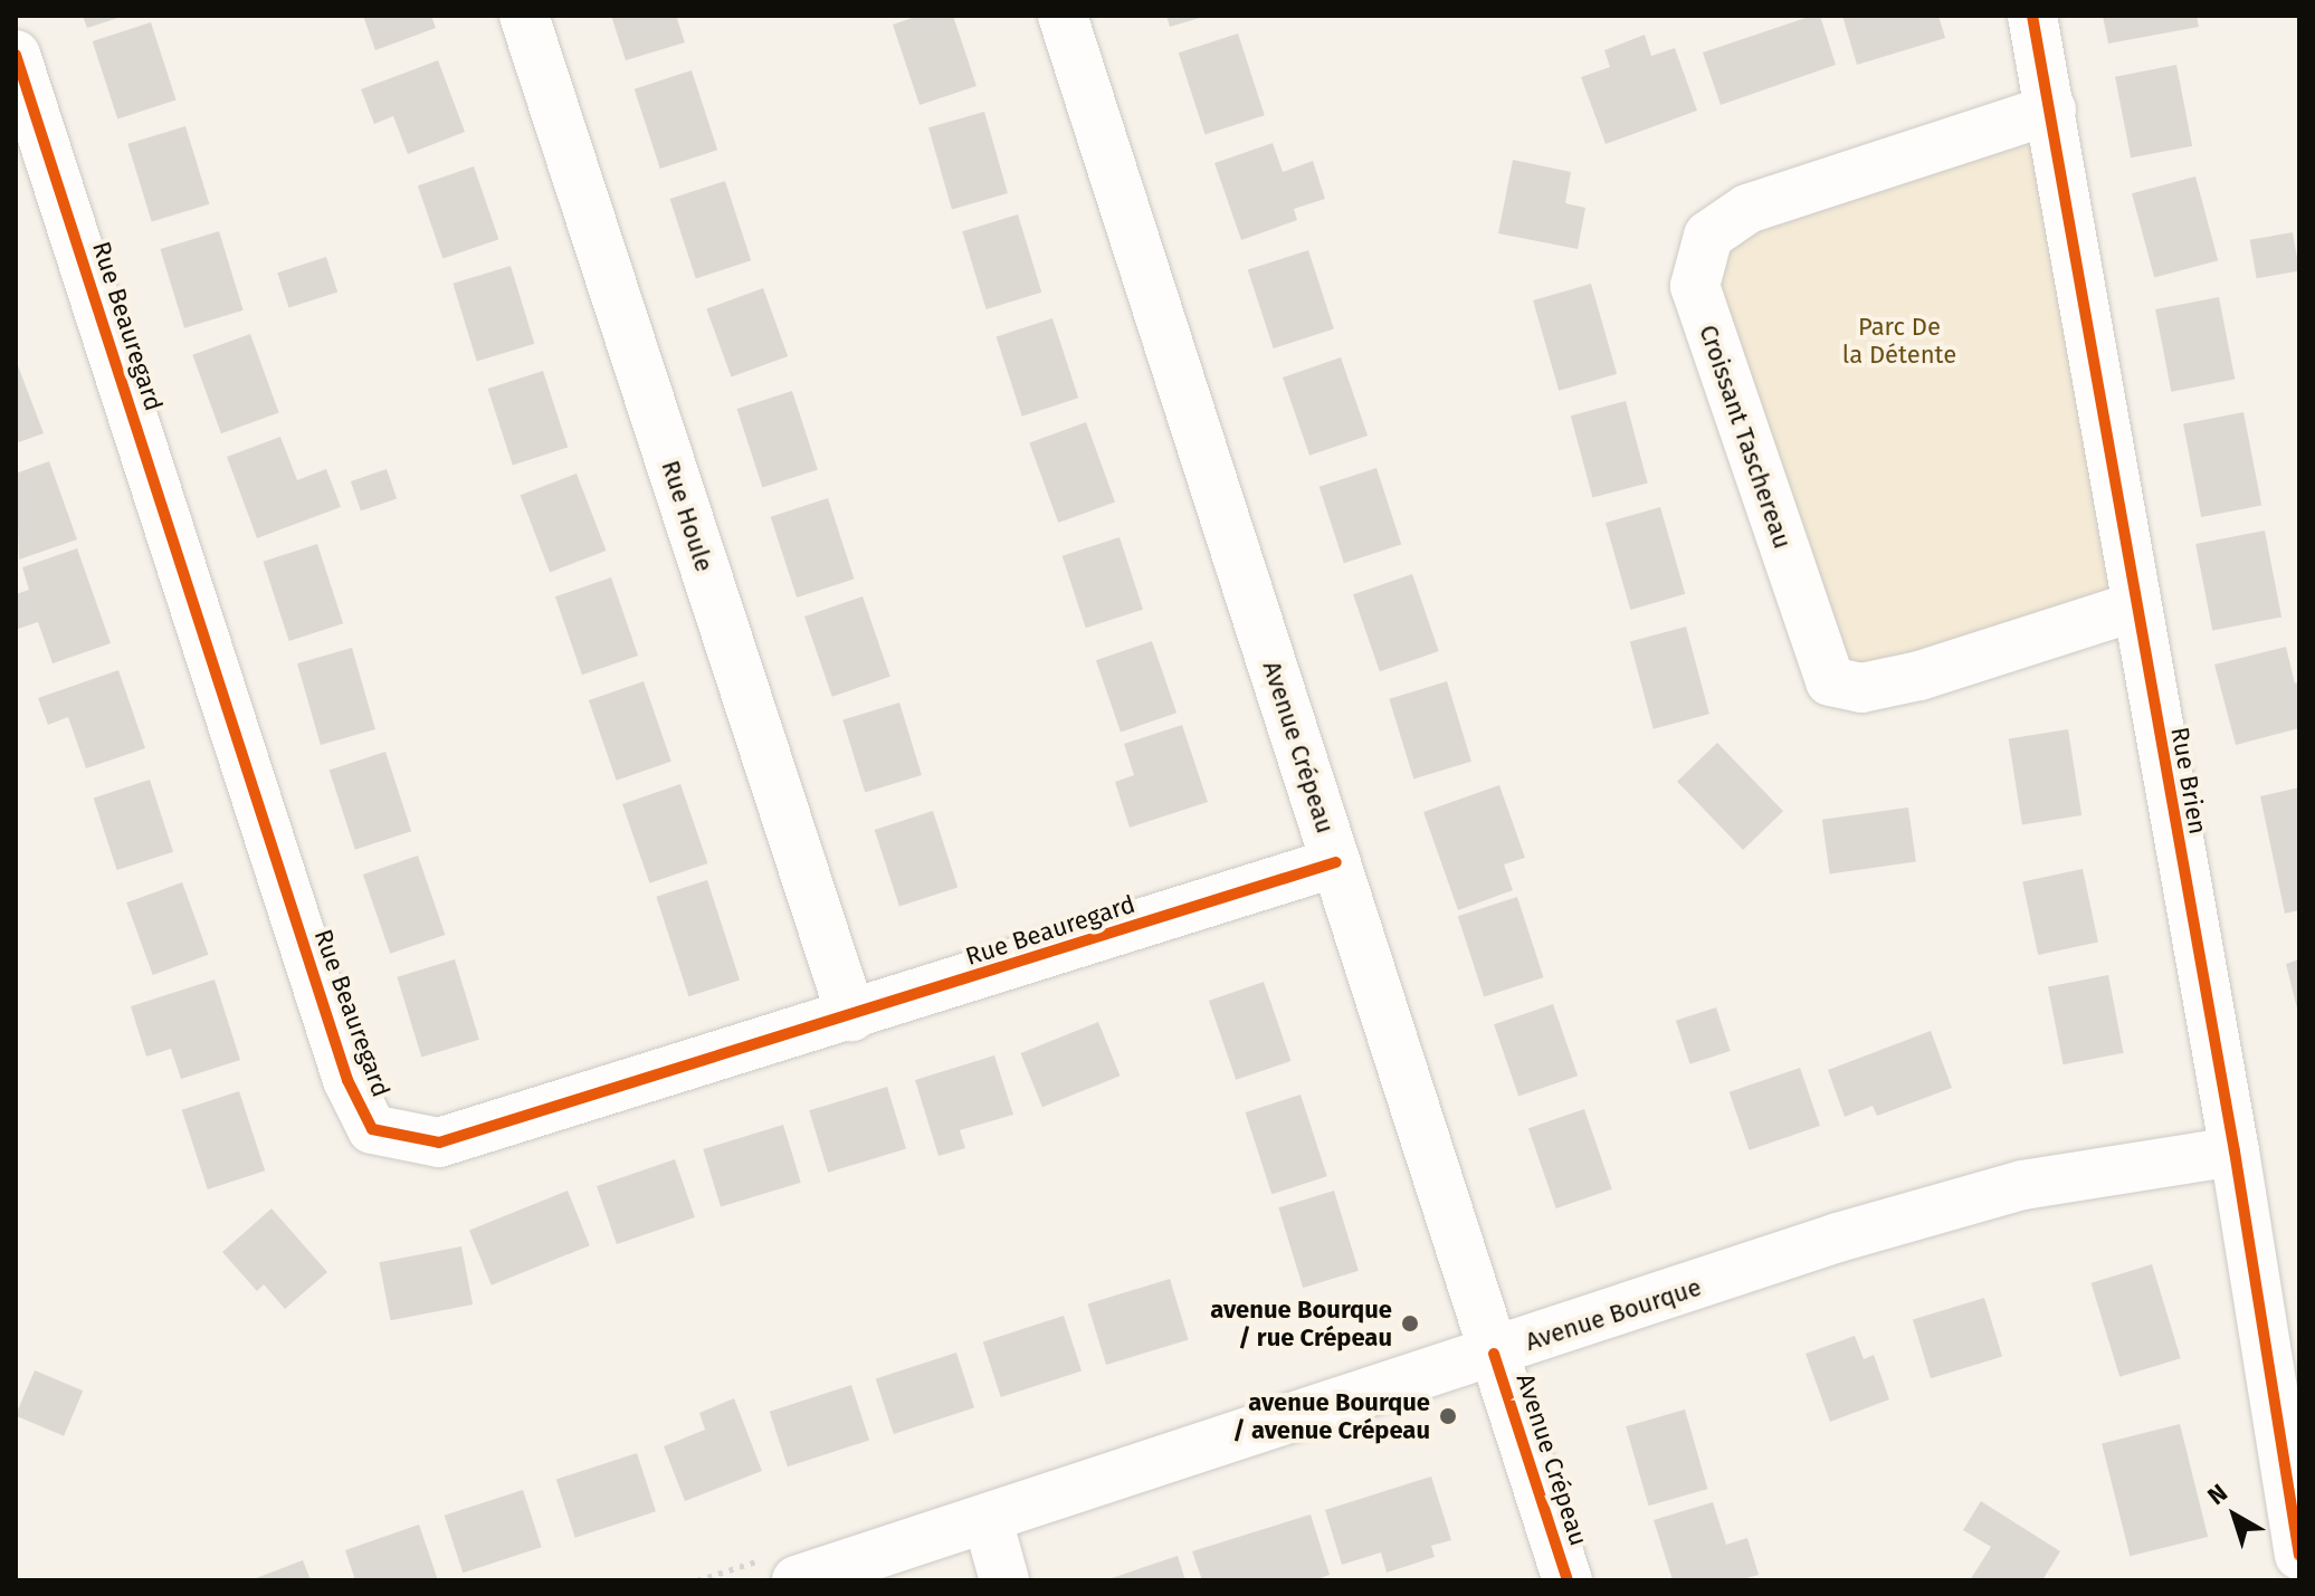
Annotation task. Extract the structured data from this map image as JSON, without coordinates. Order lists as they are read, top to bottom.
{
  "streets": {
    "street": [
      "Rue Beauregard",
      "Croissant Taschereau",
      "Rue Houle",
      "Avenue Crépeau",
      "Rue Brien",
      "Avenue Bourque"
    ]
  },
  "crossings": [
    ["Rue Beauregard", "Rue Houle"],
    ["Rue Beauregard", "Avenue Crépeau"],
    ["Croissant Taschereau", "Rue Brien"],
    ["Avenue Crépeau", "Avenue Bourque"],
    ["Rue Brien", "Avenue Bourque"]
  ],
  "parks": ["Parc De la Détente"],
  "places": ["avenue Bourque / rue Crépeau", "avenue Bourque / avenue Crépeau"],
  "north": "top left"
}
